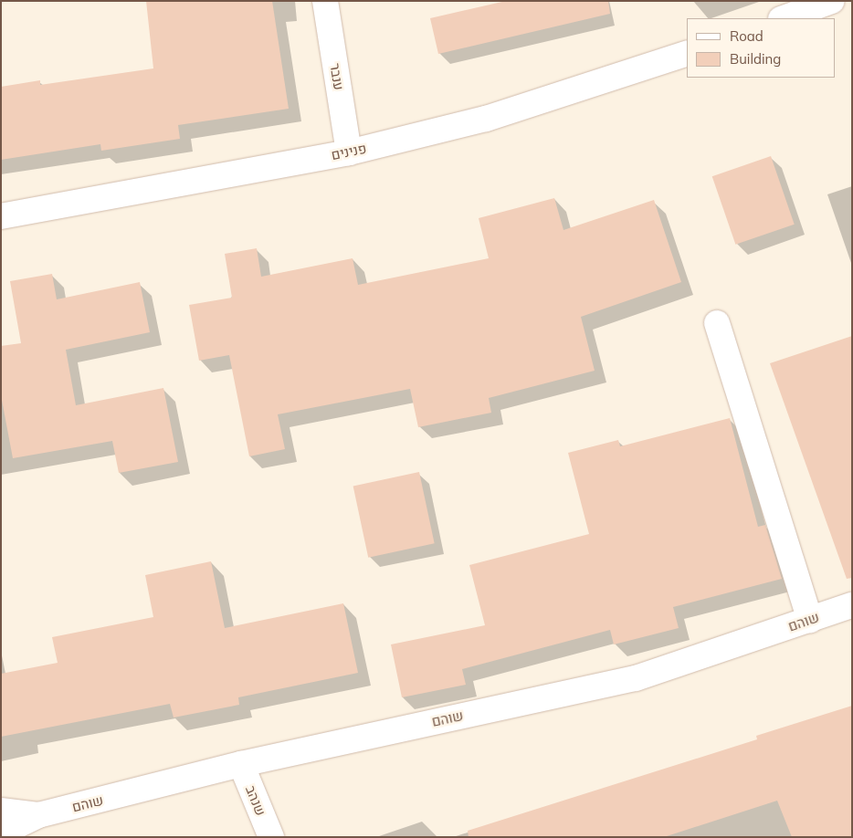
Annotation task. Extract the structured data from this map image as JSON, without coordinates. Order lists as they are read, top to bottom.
{
  "streets": {
    "street": [
      "ענבר",
      "פנינים",
      "שוהם",
      "שנהב"
    ]
  },
  "crossings": [
    ["ענבר", "פנינים"],
    ["שוהם", "שנהב"]
  ],
  "legend": ["Road", "Building"]
}
